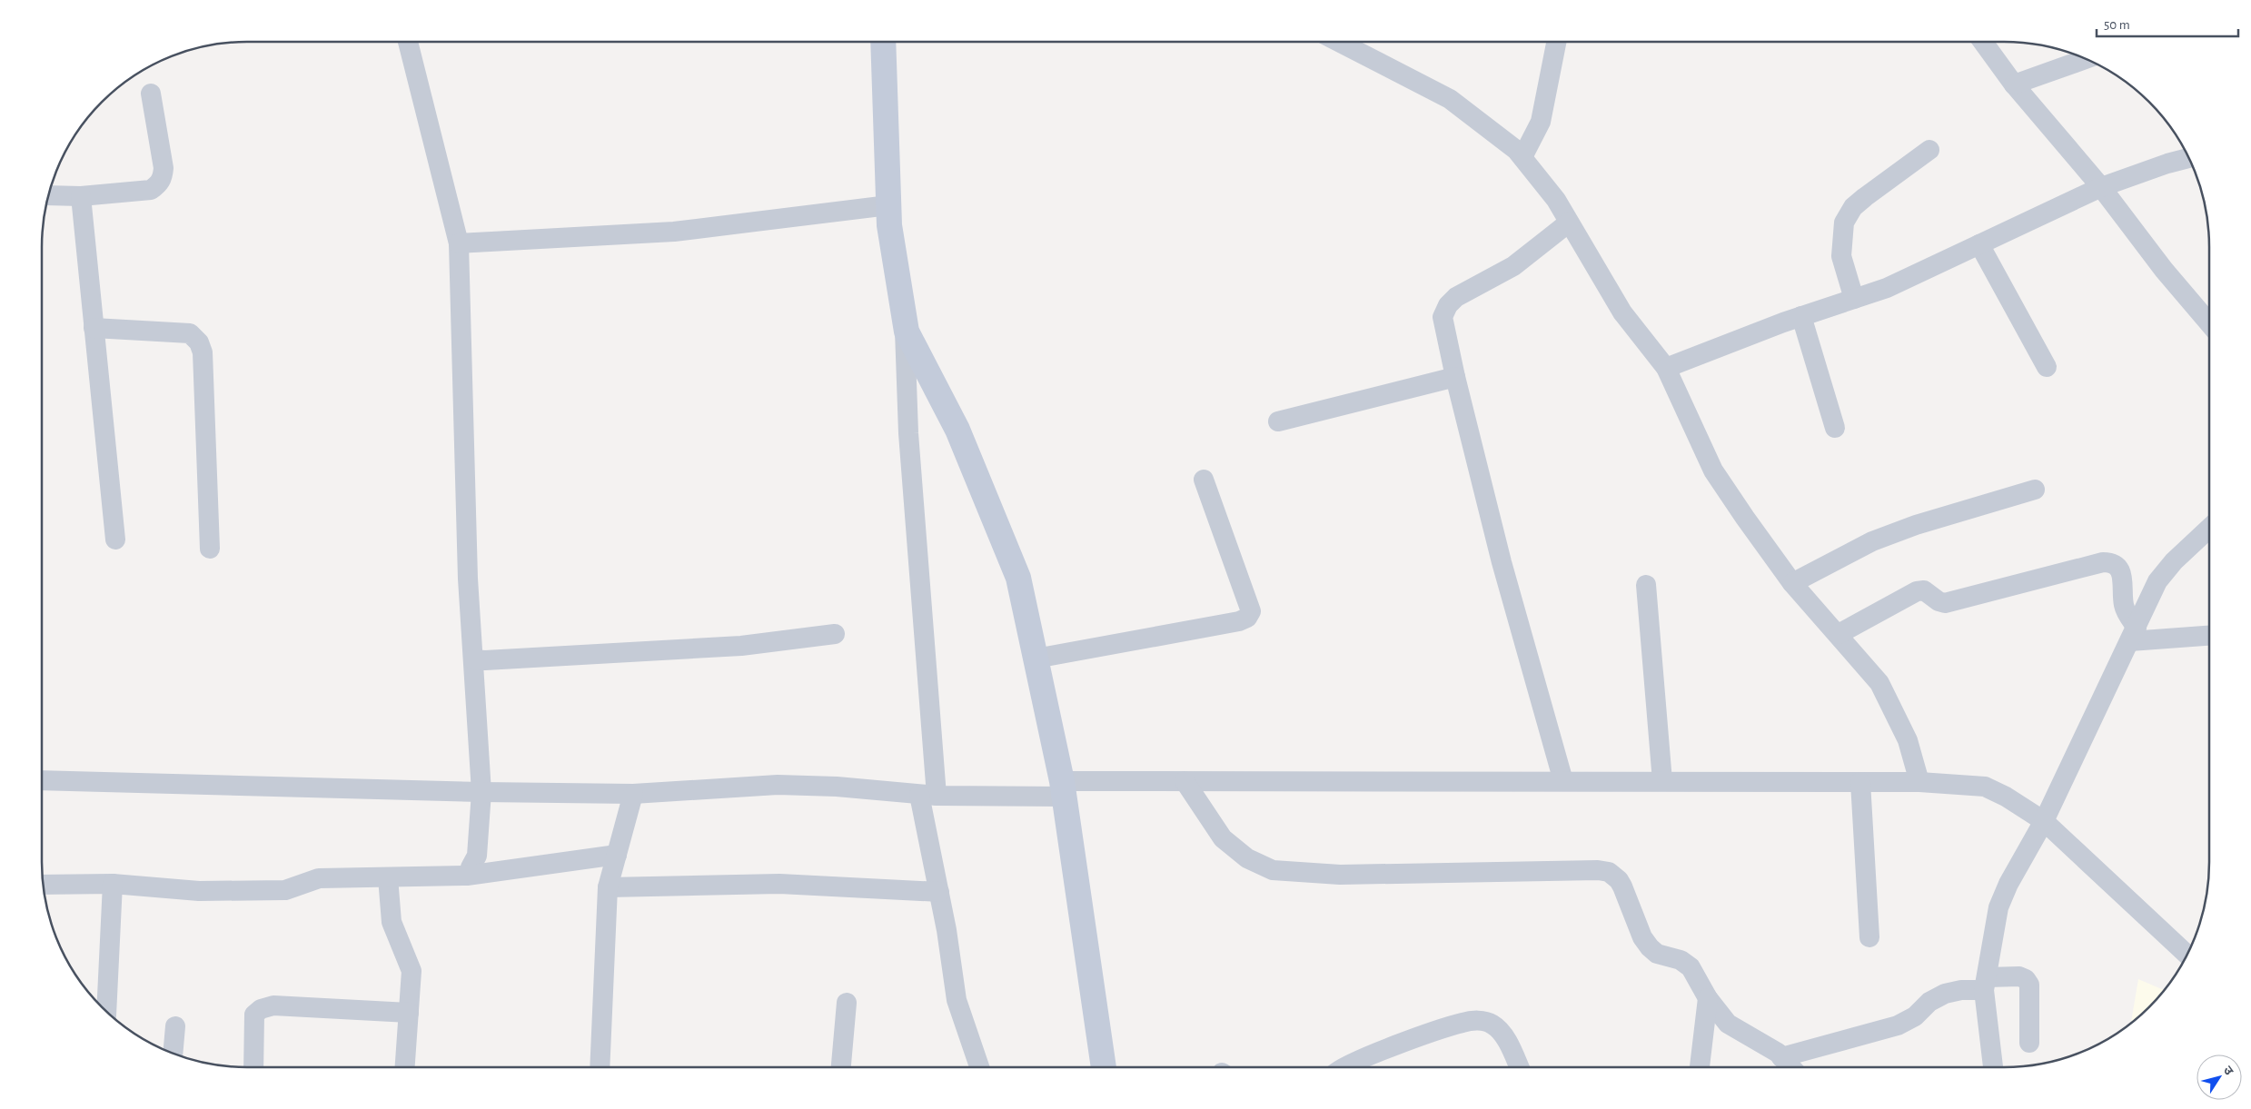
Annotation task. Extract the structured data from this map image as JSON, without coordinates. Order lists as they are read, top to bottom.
{
  "scale_bar": "50 m",
  "north": "top right"
}
